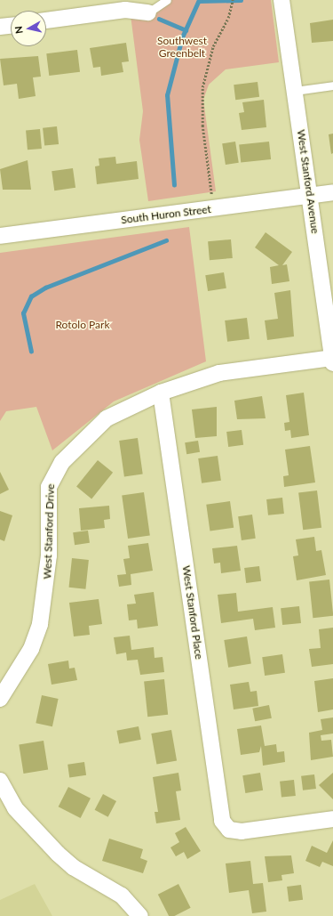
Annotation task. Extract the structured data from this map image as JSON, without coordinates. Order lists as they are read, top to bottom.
{
  "streets": {
    "street": [
      "West Stanford Avenue",
      "South Huron Street",
      "West Stanford Drive",
      "West Stanford Place"
    ]
  },
  "crossings": [
    ["West Stanford Avenue", "South Huron Street"],
    ["West Stanford Avenue", "West Stanford Drive"],
    ["West Stanford Drive", "West Stanford Place"]
  ],
  "parks": ["Southwest Greenbelt", "Rotolo Park"],
  "north": "left"
}
